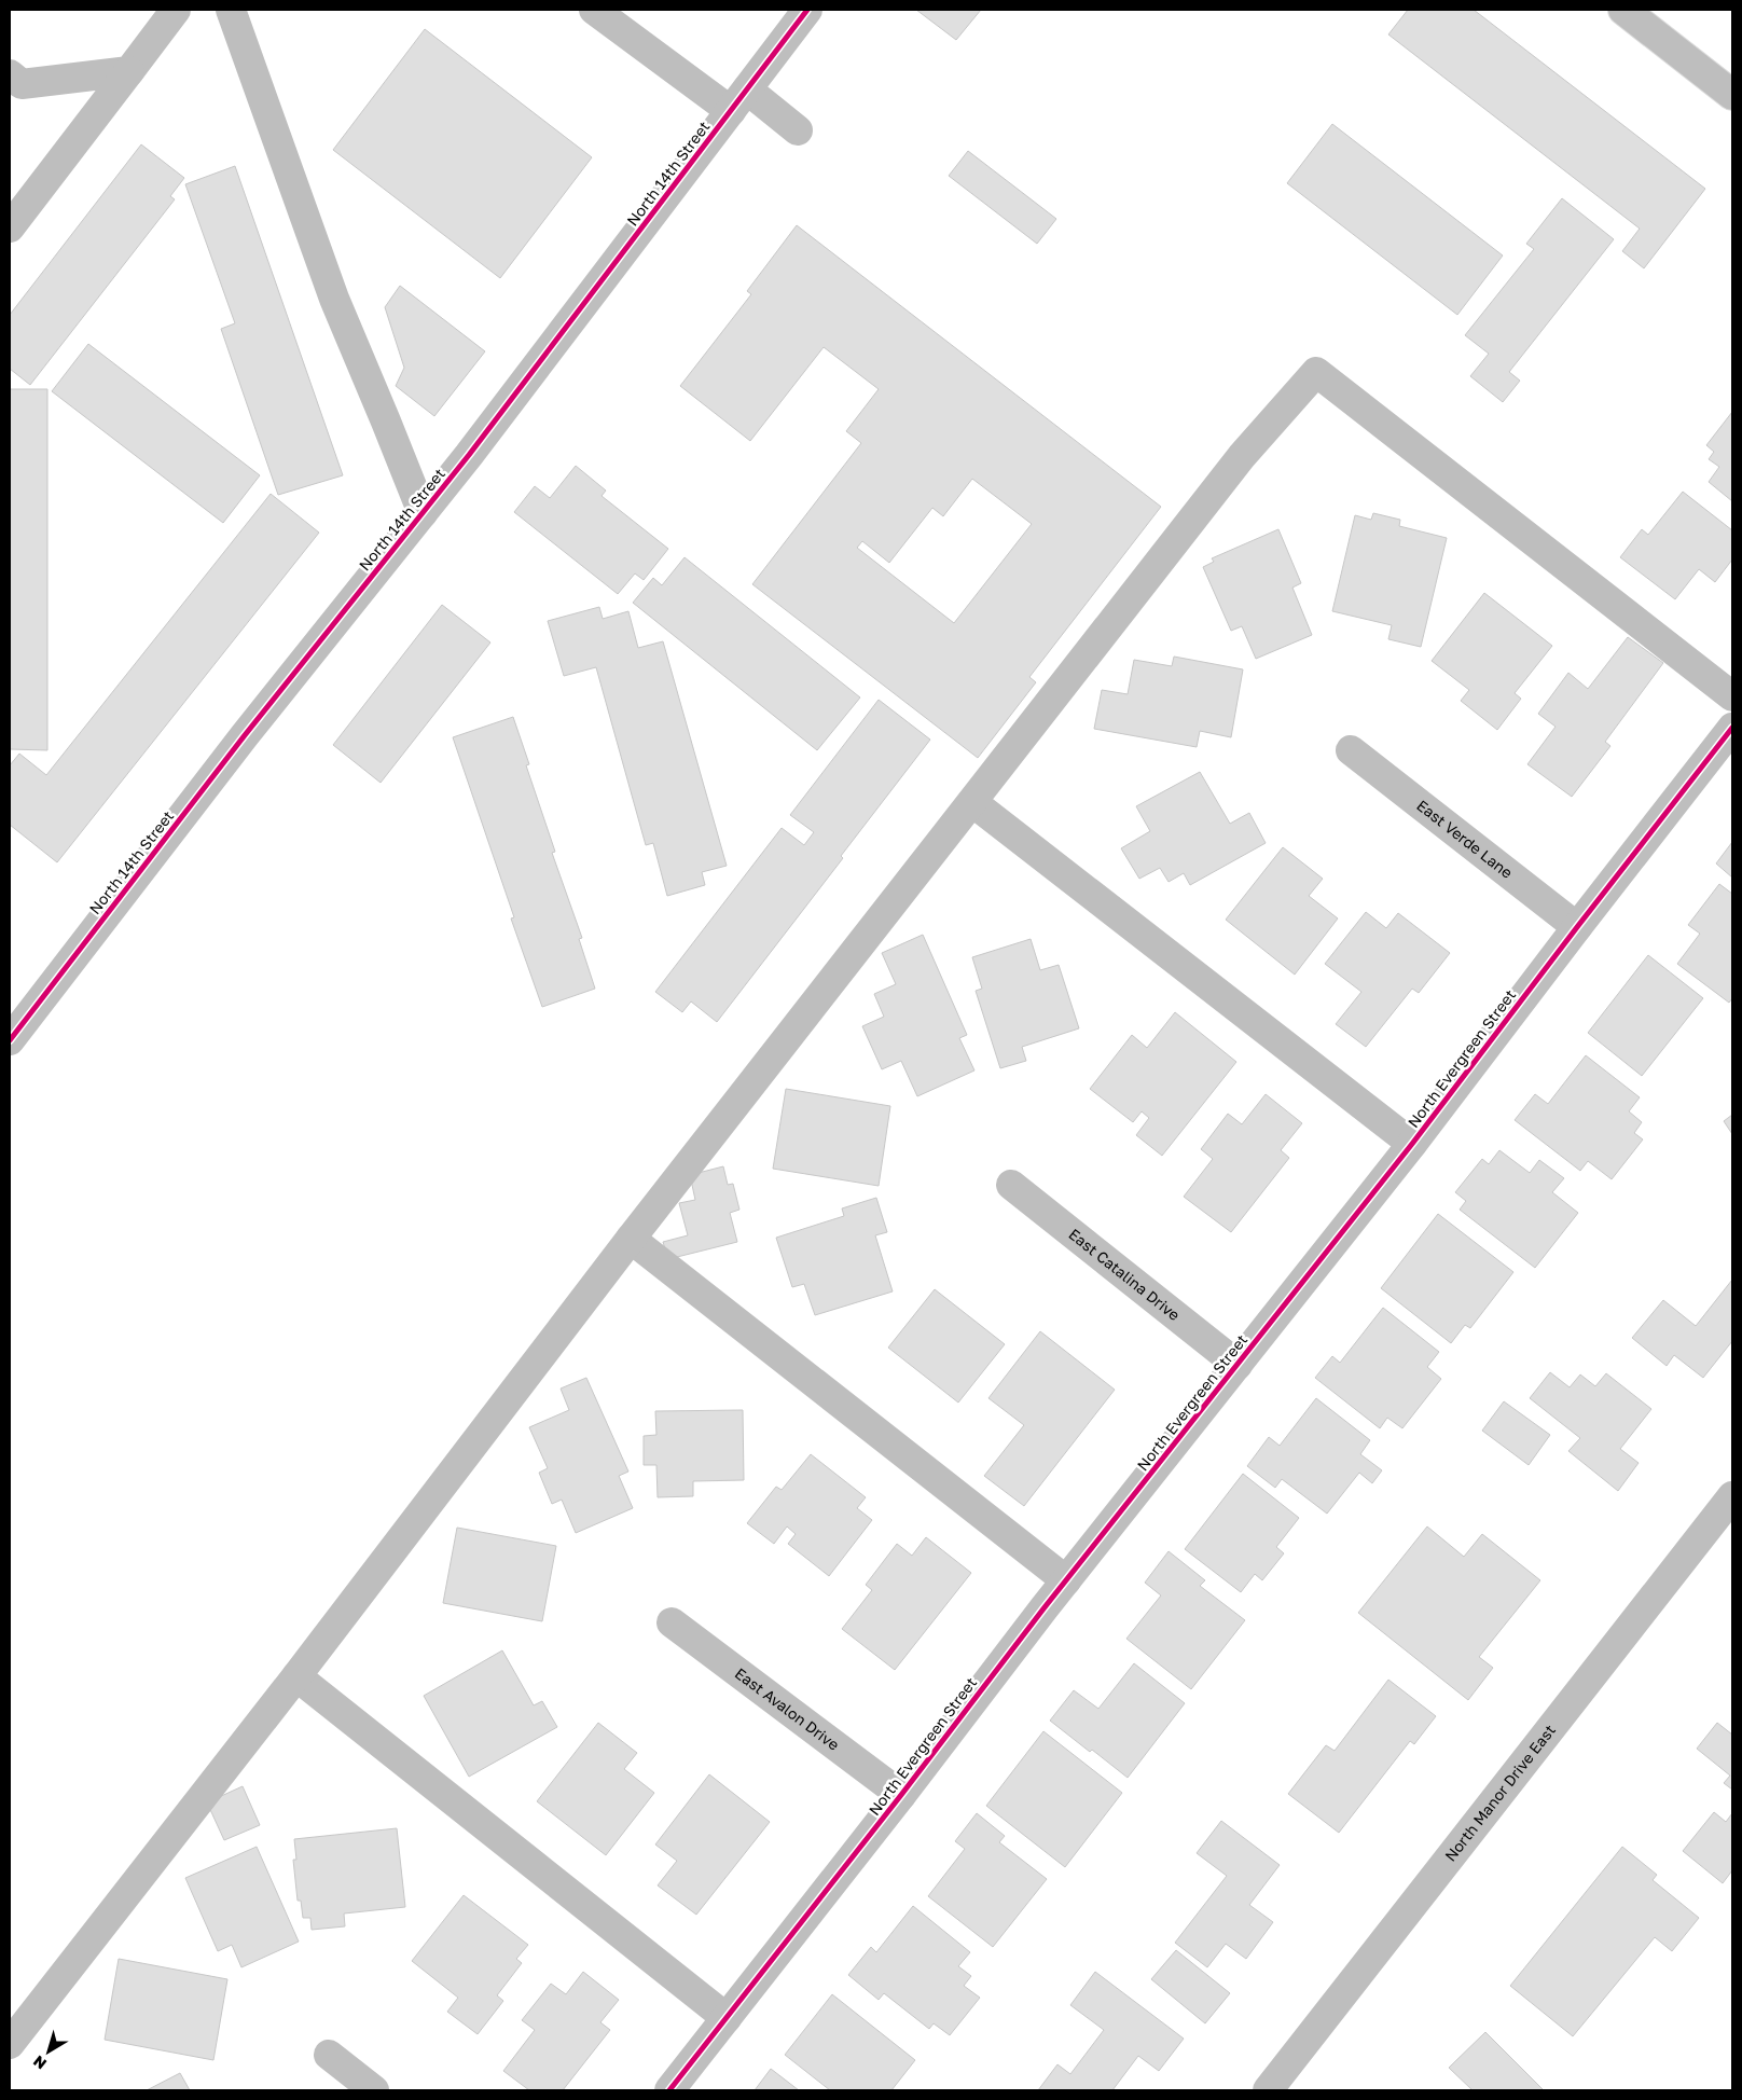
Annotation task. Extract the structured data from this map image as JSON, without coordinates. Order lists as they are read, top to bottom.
{
  "streets": {
    "street": [
      "North 14th Street",
      "East Verde Lane",
      "North Evergreen Street",
      "East Catalina Drive",
      "East Avalon Drive",
      "North Manor Drive East"
    ]
  },
  "crossings": [
    ["East Verde Lane", "North Evergreen Street"],
    ["North Evergreen Street", "East Catalina Drive"],
    ["North Evergreen Street", "East Avalon Drive"]
  ],
  "north": "bottom left"
}
